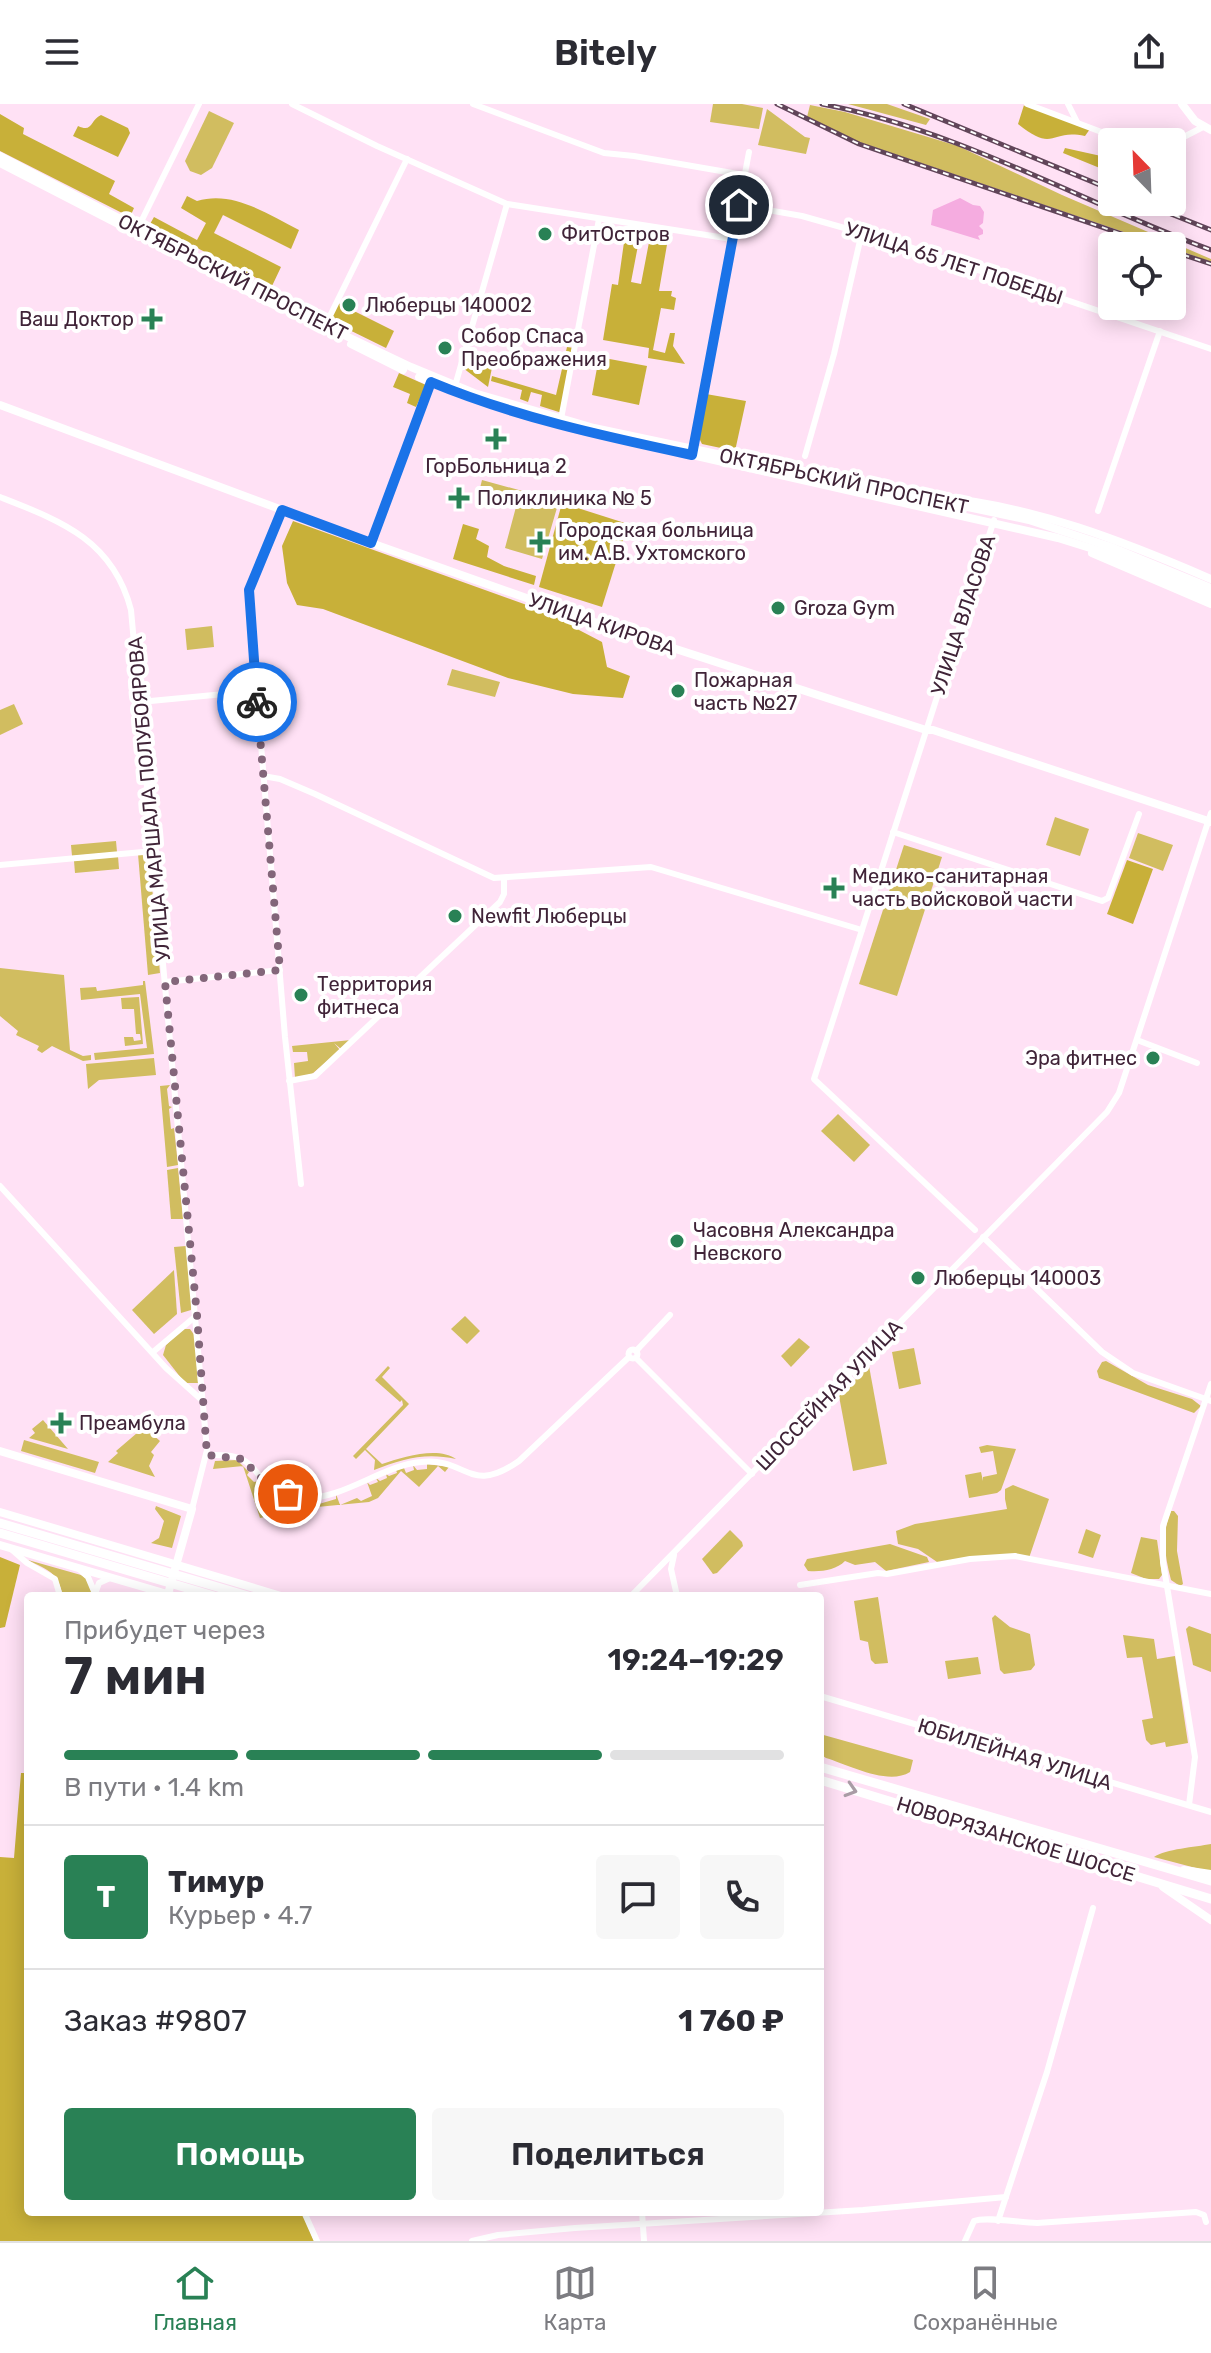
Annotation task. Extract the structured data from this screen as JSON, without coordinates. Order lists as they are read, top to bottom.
{
  "streets": {
    "highway": ["НОВОРЯЗАНСКОЕ ШОССЕ"],
    "main road": ["ОКТЯБРЬСКИЙ ПРОСПЕКТ", "УЛИЦА КИРОВА", "УЛИЦА МАРШАЛА ПОЛУБОЯРОВА"],
    "street": [
      "УЛИЦА 65 ЛЕТ ПОБЕДЫ",
      "УЛИЦА ВЛАСОВА",
      "ШОССЕЙНАЯ УЛИЦА",
      "ЮБИЛЕЙНАЯ УЛИЦА"
    ]
  },
  "crossings": [
    ["ОКТЯБРЬСКИЙ ПРОСПЕКТ", "УЛИЦА ВЛАСОВА"],
    ["УЛИЦА ВЛАСОВА", "УЛИЦА КИРОВА"],
    ["УЛИЦА КИРОВА", "ШОССЕЙНАЯ УЛИЦА"]
  ],
  "places": {
    "other": [
      "ФитОстров",
      "Люберцы 140002",
      "Собор Спаса Преображения",
      "Groza Gym",
      "Пожарная часть №27",
      "Newfit Люберцы",
      "Территория фитнеса",
      "Эра фитнес",
      "Часовня Александра Невского",
      "Люберцы 140003"
    ],
    "health": [
      "Ваш Доктор",
      "ГорБольница 2",
      "Поликлиника № 5",
      "Городская больница им. А.В. Ухтомского",
      "Медико-санитарная часть войсковой части",
      "Преамбула"
    ]
  },
  "north": "top left",
  "page": {
    "header": "Bitely",
    "heading": ["7 мин", "Прибудет через", "19:24–19:29"],
    "panel": [
      "Тимур",
      "Курьер · 4.7",
      "Заказ #9807",
      "1 760 ₽"
    ],
    "bar": "В пути · 1.4 km",
    "round": "Т",
    "buttons": ["Помощь", "Поделиться"],
    "tabs": ["Главная", "Карта", "Сохранённые"]
  }
}
